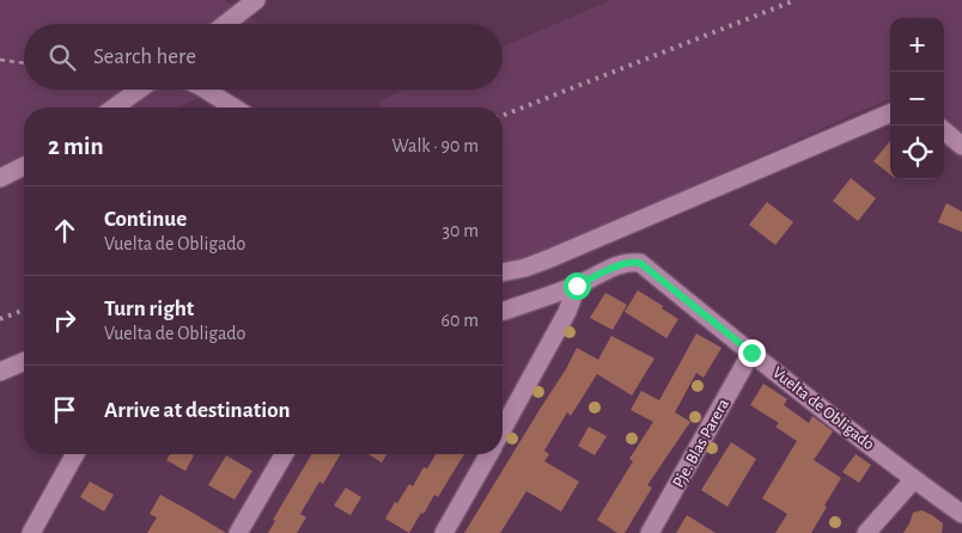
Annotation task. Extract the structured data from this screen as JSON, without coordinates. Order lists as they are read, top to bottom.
{
  "streets": {
    "street": ["Vuelta de Obligado", "Pje. Blas Parera"]
  },
  "crossings": [
    ["Vuelta de Obligado", "Pje. Blas Parera"]
  ],
  "page": {
    "map_buttons": ["+", "−"],
    "search": "Search here",
    "heading": ["2 min", "Walk · 90 m"],
    "list": [
      ["Continue", "Vuelta de Obligado", "30 m"],
      ["Turn right", "Vuelta de Obligado", "60 m"],
      "Arrive at destination"
    ]
  }
}
